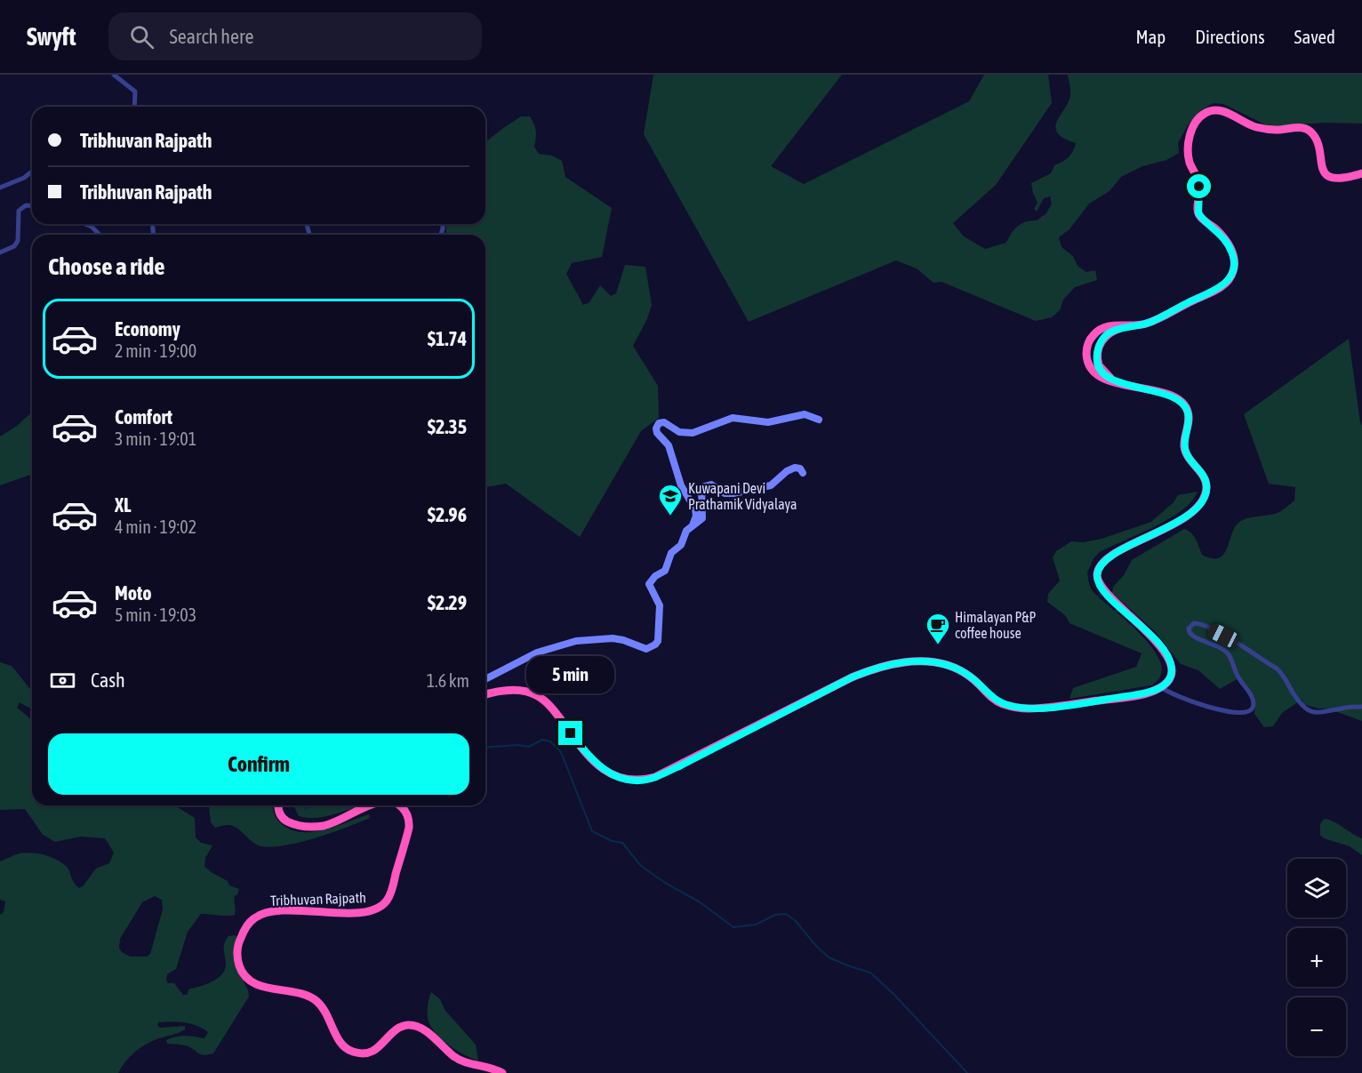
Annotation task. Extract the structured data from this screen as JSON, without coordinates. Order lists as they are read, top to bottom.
{
  "streets": {
    "highway": ["Tribhuvan Rajpath"]
  },
  "places": {
    "school or university": ["Kuwapani Devi Prathamik Vidyalaya"],
    "cafe": ["Himalayan P&P coffee house"]
  },
  "page": {
    "header": "Swyft",
    "search": "Search here",
    "nav": ["Map", "Directions", "Saved"],
    "banner": ["Tribhuvan Rajpath", "Tribhuvan Rajpath"],
    "heading": "Choose a ride",
    "list": [
      {
        "name": "Economy",
        "note": "2 min · 19:00",
        "value": "$1.74"
      },
      {
        "name": "Comfort",
        "note": "3 min · 19:01",
        "value": "$2.35"
      },
      {
        "name": "XL",
        "note": "4 min · 19:02",
        "value": "$2.96"
      },
      {
        "name": "Moto",
        "note": "5 min · 19:03",
        "value": "$2.29"
      }
    ],
    "pay": ["Cash", "1.6 km"],
    "bubble": "5 min",
    "buttons": "Confirm",
    "map_buttons": ["+", "−"]
  }
}
